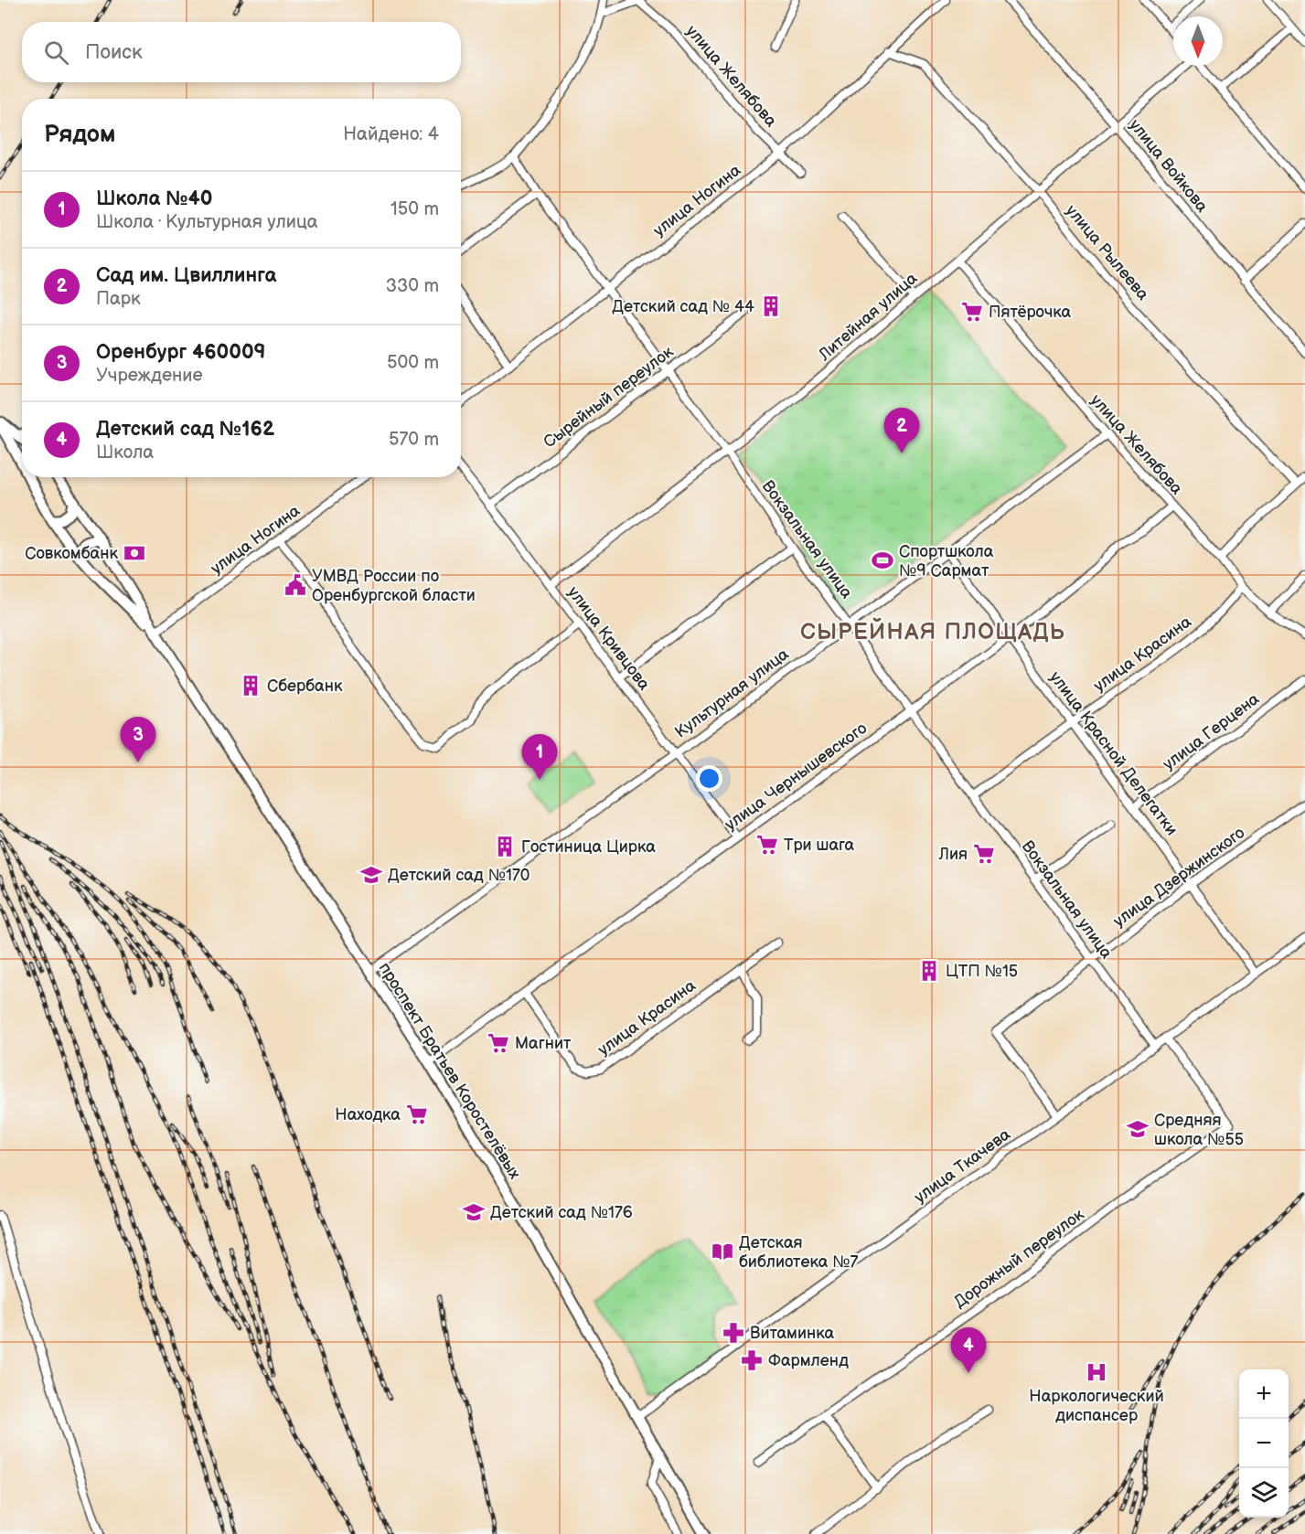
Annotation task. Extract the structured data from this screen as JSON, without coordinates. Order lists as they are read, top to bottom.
{
  "streets": {
    "main road": ["проспект Братьев Коростелёвых"],
    "street": [
      "улица Желябова",
      "улица Войкова",
      "улица Ногина",
      "улица Рылеева",
      "Литейная улица",
      "Сырейный переулок",
      "Вокзальная улица",
      "улица Кривцова",
      "улица Красина",
      "Культурная улица",
      "улица Герцена",
      "улица Красной Делегатки",
      "улица Чернышевского",
      "улица Дзержинского",
      "улица Ткачева",
      "Дорожный переулок"
    ]
  },
  "crossings": [
    ["улица Желябова", "улица Ногина"],
    ["улица Желябова", "Литейная улица"],
    ["улица Желябова", "улица Красина"],
    ["улица Желябова", "Культурная улица"],
    ["улица Желябова", "улица Чернышевского"],
    ["улица Войкова", "Литейная улица"],
    ["улица Ногина", "улица Рылеева"],
    ["улица Ногина", "Вокзальная улица"],
    ["улица Ногина", "проспект Братьев Коростелёвых"],
    ["улица Рылеева", "Литейная улица"],
    ["Литейная улица", "Вокзальная улица"],
    ["Литейная улица", "улица Кривцова"],
    ["Сырейный переулок", "Вокзальная улица"],
    ["Сырейный переулок", "улица Кривцова"],
    ["Вокзальная улица", "улица Красина"],
    ["Вокзальная улица", "Культурная улица"],
    ["Вокзальная улица", "улица Чернышевского"],
    ["Вокзальная улица", "улица Дзержинского"],
    ["Вокзальная улица", "улица Ткачева"],
    ["улица Кривцова", "Культурная улица"],
    ["улица Кривцова", "улица Чернышевского"],
    ["улица Красина", "улица Красной Делегатки"],
    ["улица Красина", "улица Чернышевского"],
    ["Культурная улица", "улица Красной Делегатки"],
    ["Культурная улица", "проспект Братьев Коростелёвых"],
    ["улица Герцена", "улица Красной Делегатки"],
    ["улица Красной Делегатки", "улица Чернышевского"],
    ["улица Красной Делегатки", "улица Дзержинского"],
    ["улица Красной Делегатки", "улица Ткачева"],
    ["улица Чернышевского", "проспект Братьев Коростелёвых"],
    ["улица Дзержинского", "улица Ткачева"],
    ["проспект Братьев Коростелёвых", "улица Ткачева"],
    ["улица Ткачева", "Дорожный переулок"]
  ],
  "districts": ["СЫРЕЙНАЯ ПЛОЩАДЬ"],
  "places": {
    "building": [
      "Детский сад № 44",
      "Сбербанк",
      "Гостиница Цирка",
      "ЦТП №15"
    ],
    "supermarket": [
      "Пятёрочка",
      "Три шага",
      "Лия",
      "Магнит",
      "Находка"
    ],
    "bank": ["Совкомбанк"],
    "sports": ["Спортшкола №9 Сармат"],
    "public building": ["УМВД России по Оренбургской бласти"],
    "school or university": ["Детский сад №170", "Средняя школа №55", "Детский сад №176"],
    "library": ["Детская библиотека №7"],
    "pharmacy": ["Витаминка", "Фармленд"],
    "hospital": ["Наркологический диспансер"]
  },
  "north": "bottom",
  "page": {
    "search": "Поиск",
    "heading": ["Рядом", "Найдено: 4"],
    "list": [
      {
        "mark": "1",
        "name": "Школа №40",
        "note": "Школа · Культурная улица",
        "value": "150 m"
      },
      {
        "mark": "2",
        "name": "Сад им. Цвиллинга",
        "note": "Парк",
        "value": "330 m"
      },
      {
        "mark": "3",
        "name": "Оренбург 460009",
        "note": "Учреждение",
        "value": "500 m"
      },
      {
        "mark": "4",
        "name": "Детский сад №162",
        "note": "Школа",
        "value": "570 m"
      }
    ],
    "pins": [
      "2",
      "3",
      "1",
      "4"
    ],
    "map_buttons": ["+", "−"]
  }
}
